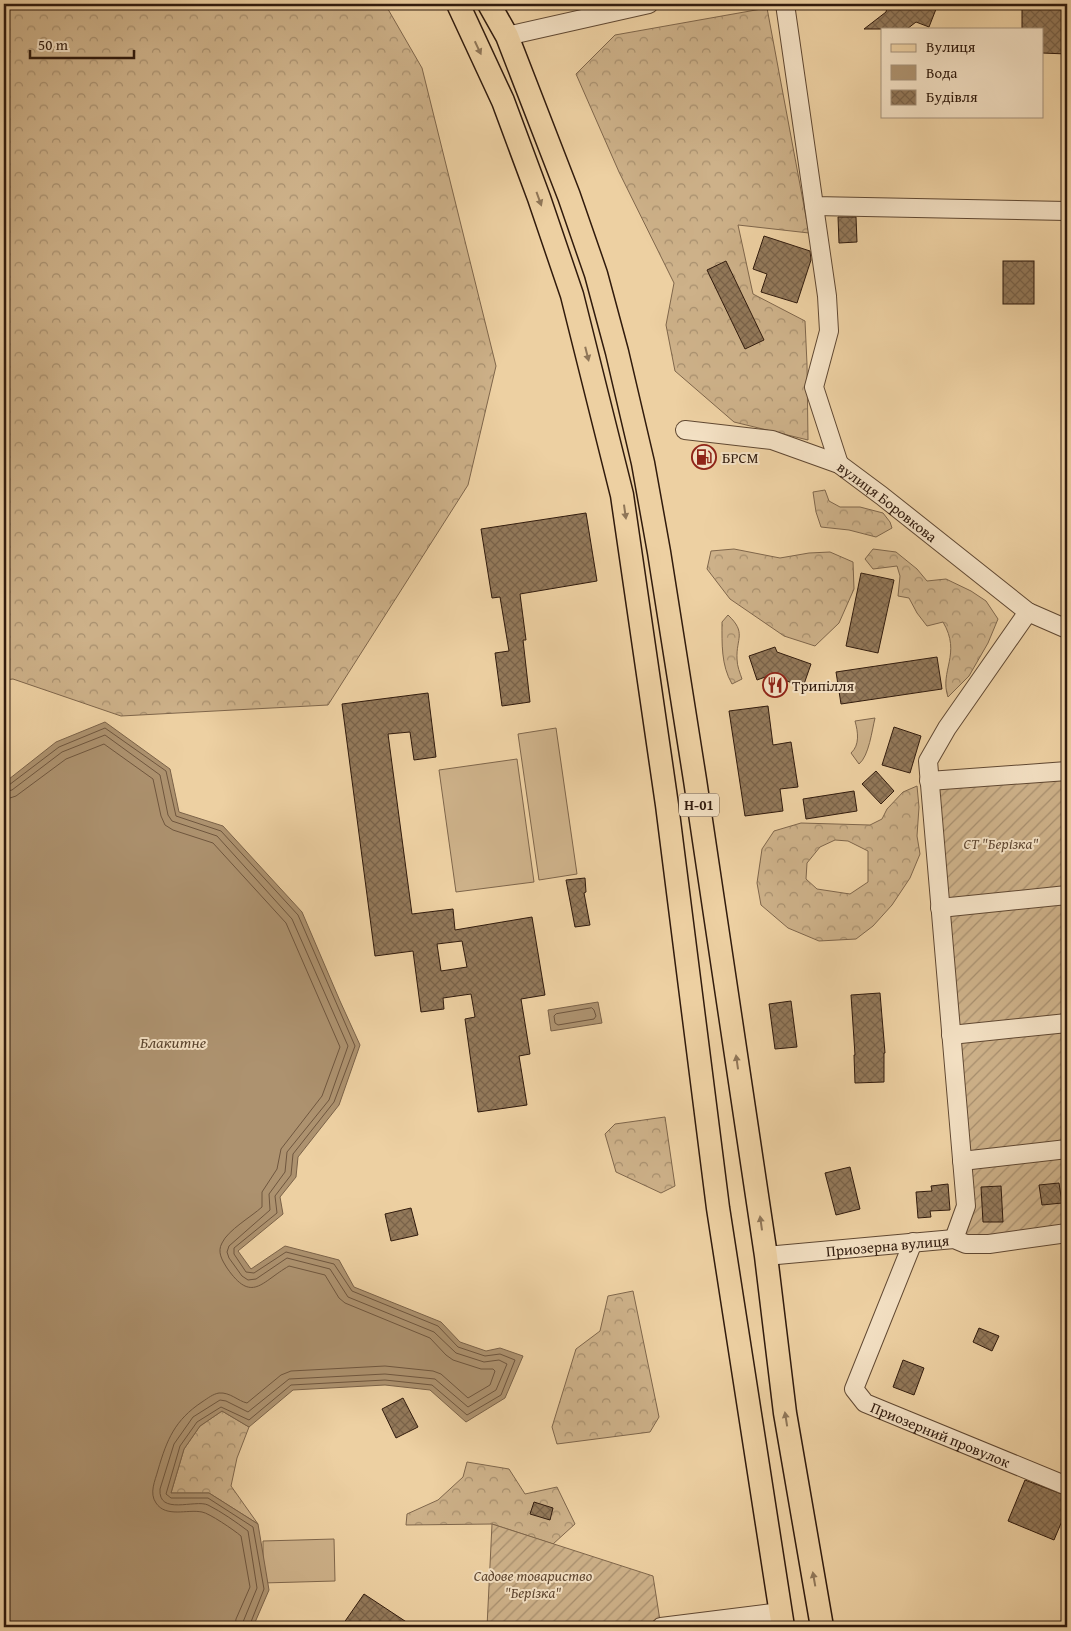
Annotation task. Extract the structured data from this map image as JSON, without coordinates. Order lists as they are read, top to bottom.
{
  "streets": {
    "main road": ["Н-01"],
    "street": ["вулиця Боровкова", "Приозерна вулиця", "Приозерний провулок"]
  },
  "crossings": [
    ["Н-01", "Приозерна вулиця"],
    ["Приозерна вулиця", "Приозерний провулок"]
  ],
  "water": ["Блакитне"],
  "parks": ["СТ \"Берізка\"", "Садове товариство \"Берізка\""],
  "places": {
    "fuel station": ["БРСМ"],
    "restaurant": ["Трипілля"]
  },
  "legend": ["Вулиця", "Вода", "Будівля"],
  "scale_bar": "50 m"
}
